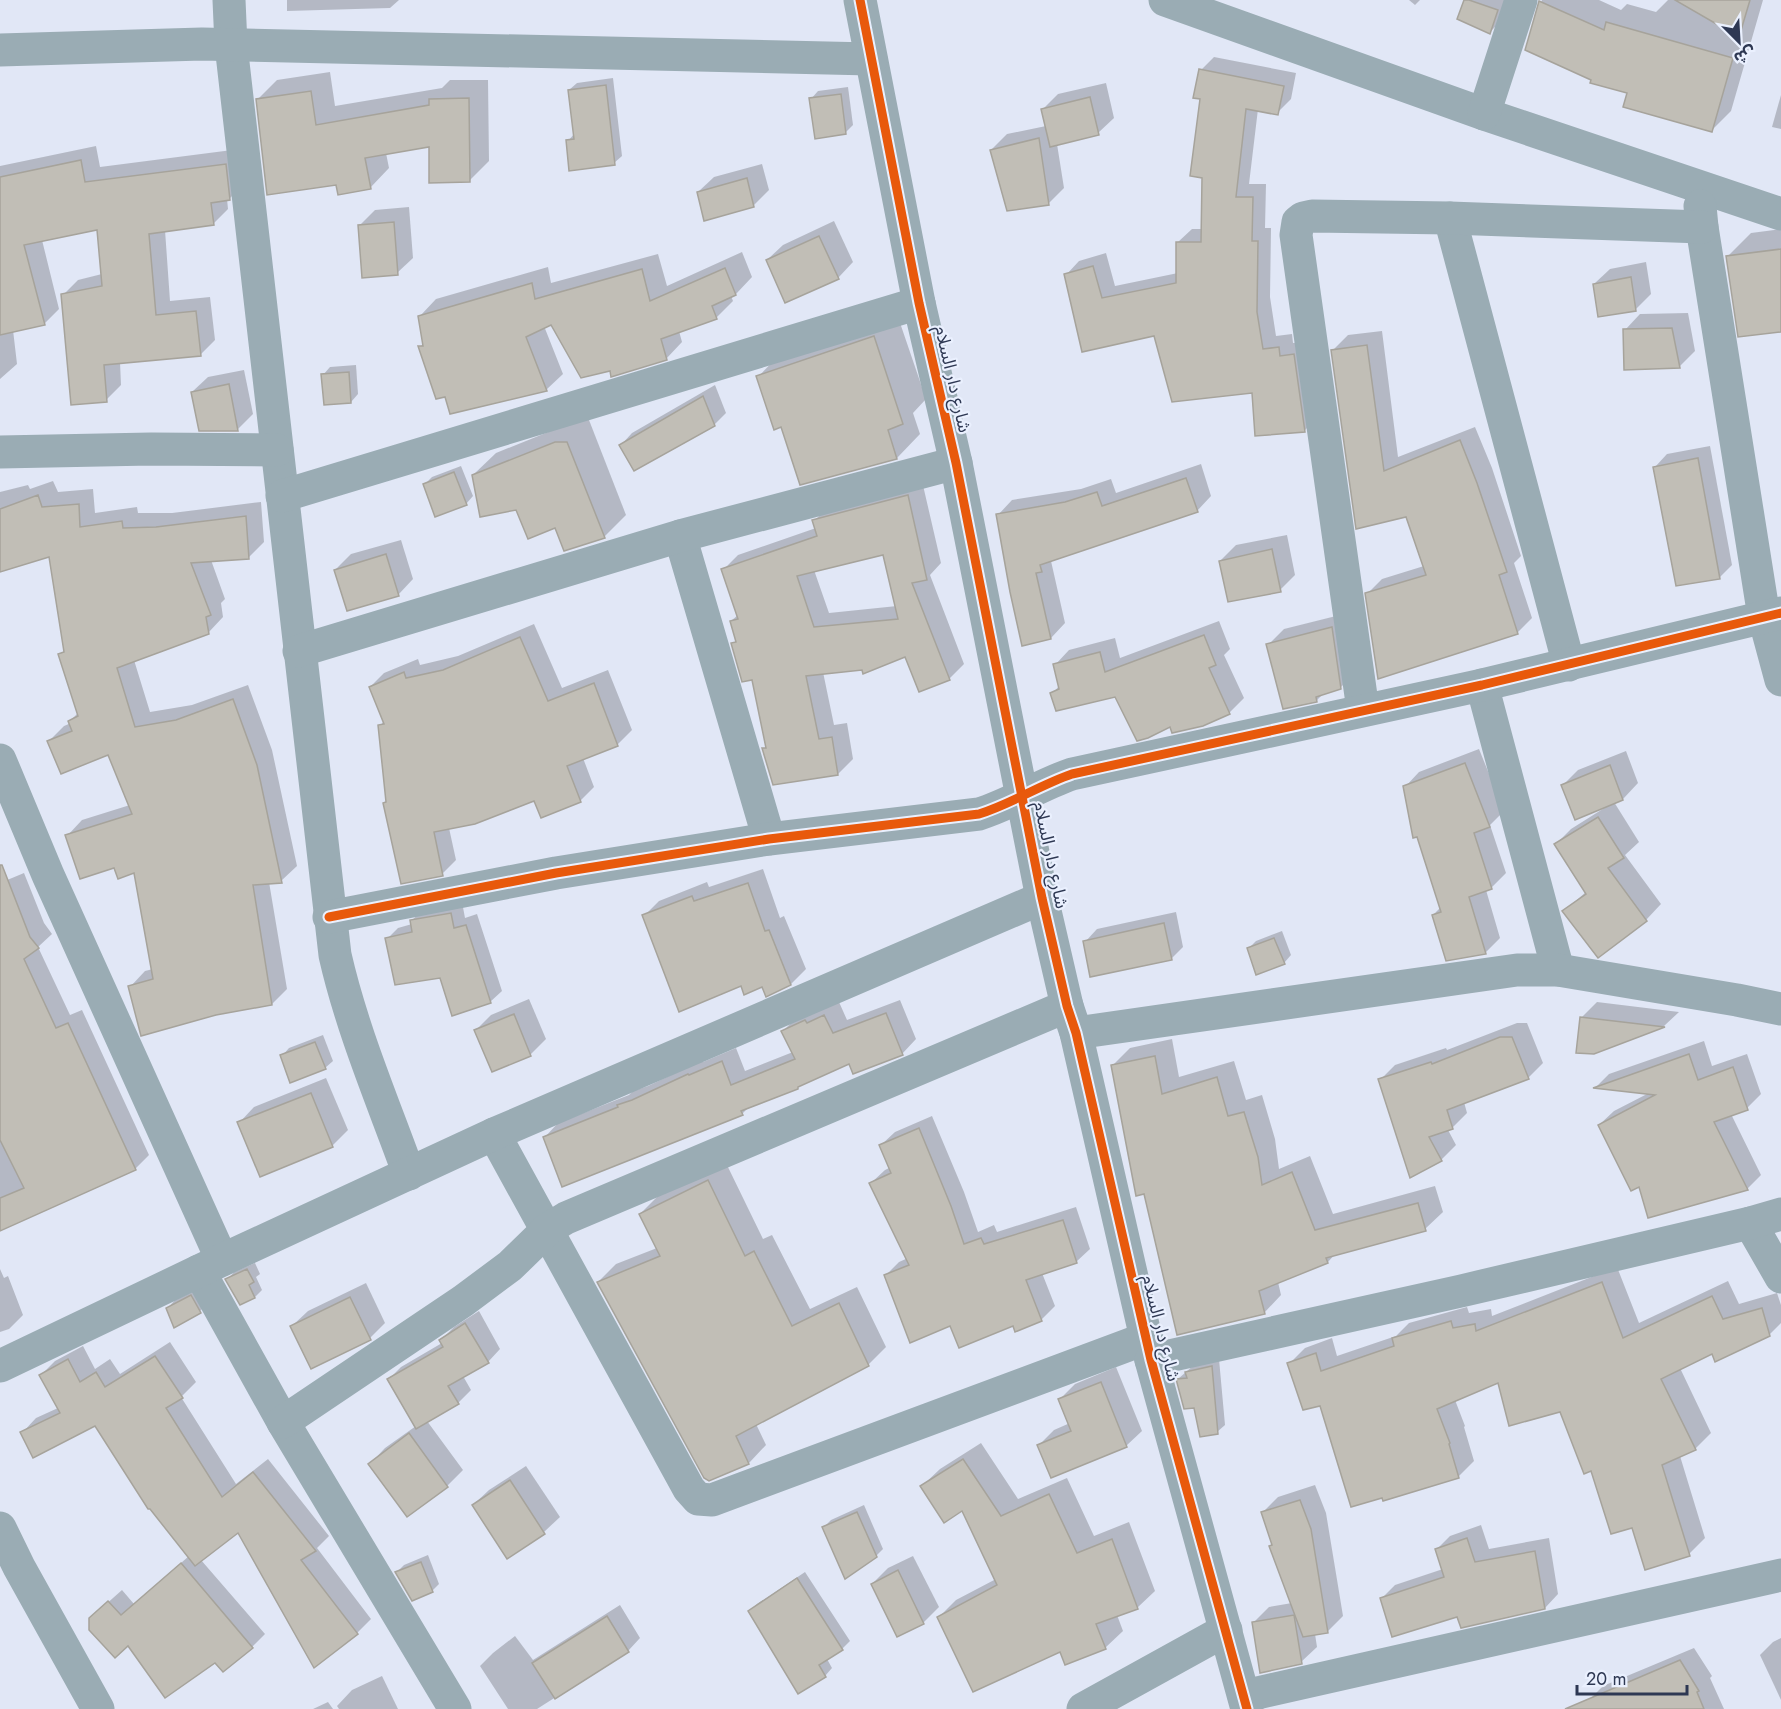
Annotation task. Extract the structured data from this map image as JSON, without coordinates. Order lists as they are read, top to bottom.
{
  "streets": {
    "street": ["شارع دار السلام"]
  },
  "scale_bar": "20 m",
  "north": "bottom right"
}
